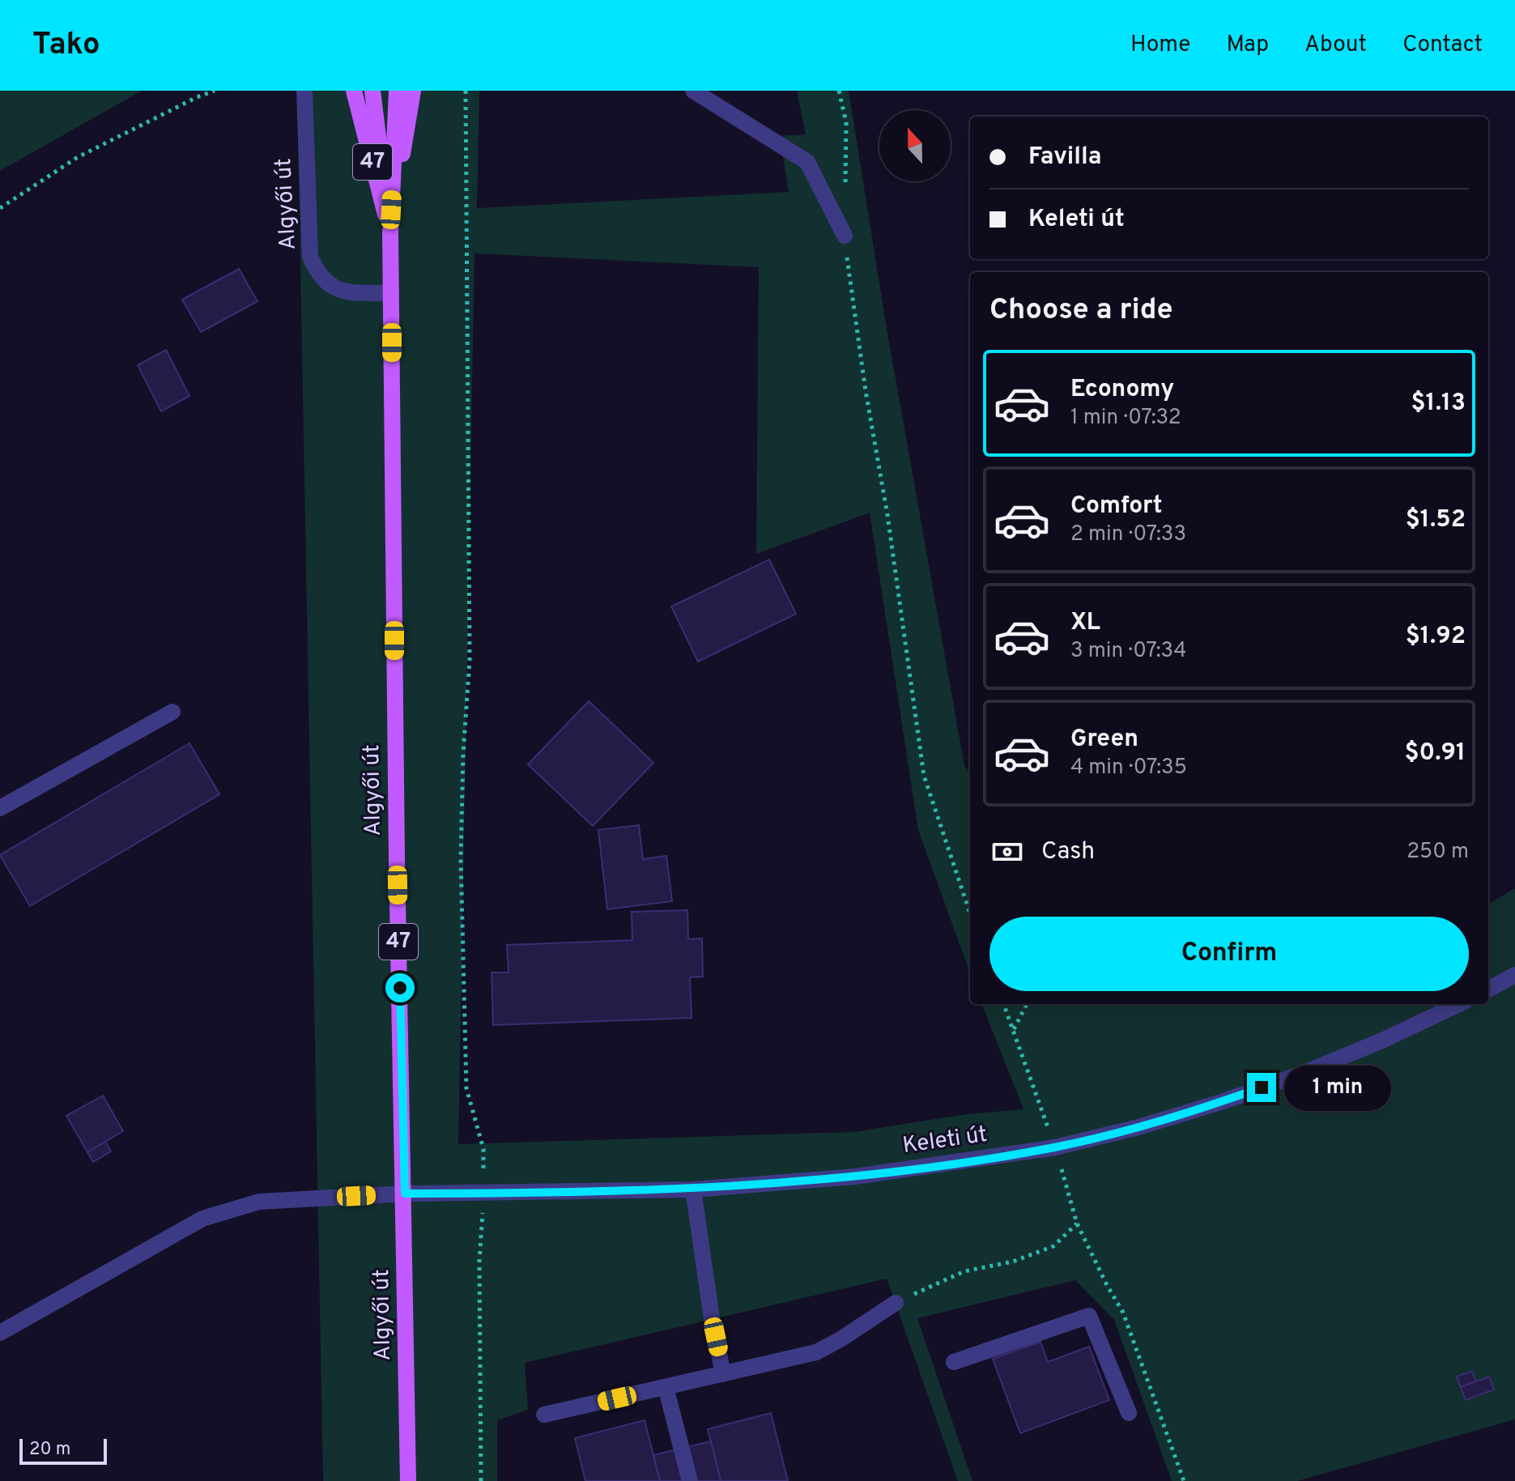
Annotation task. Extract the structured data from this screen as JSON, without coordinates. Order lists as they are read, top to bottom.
{
  "streets": {
    "main road": ["47", "Algyői út"],
    "street": ["Keleti út"]
  },
  "crossings": [
    ["47", "Algyői út"],
    ["Algyői út", "Keleti út"]
  ],
  "scale_bar": "20 m",
  "north": "top",
  "page": {
    "header": "Tako",
    "nav": [
      "Home",
      "Map",
      "About",
      "Contact"
    ],
    "banner": ["Favilla", "Keleti út"],
    "heading": "Choose a ride",
    "list": [
      {
        "name": "Economy",
        "note": "1 min · 07:32",
        "value": "$1.13"
      },
      {
        "name": "Comfort",
        "note": "2 min · 07:33",
        "value": "$1.52"
      },
      {
        "name": "XL",
        "note": "3 min · 07:34",
        "value": "$1.92"
      },
      {
        "name": "Green",
        "note": "4 min · 07:35",
        "value": "$0.91"
      }
    ],
    "pay": ["Cash", "250 m"],
    "buttons": "Confirm",
    "bubble": "1 min",
    "scale": "20 m"
  }
}
